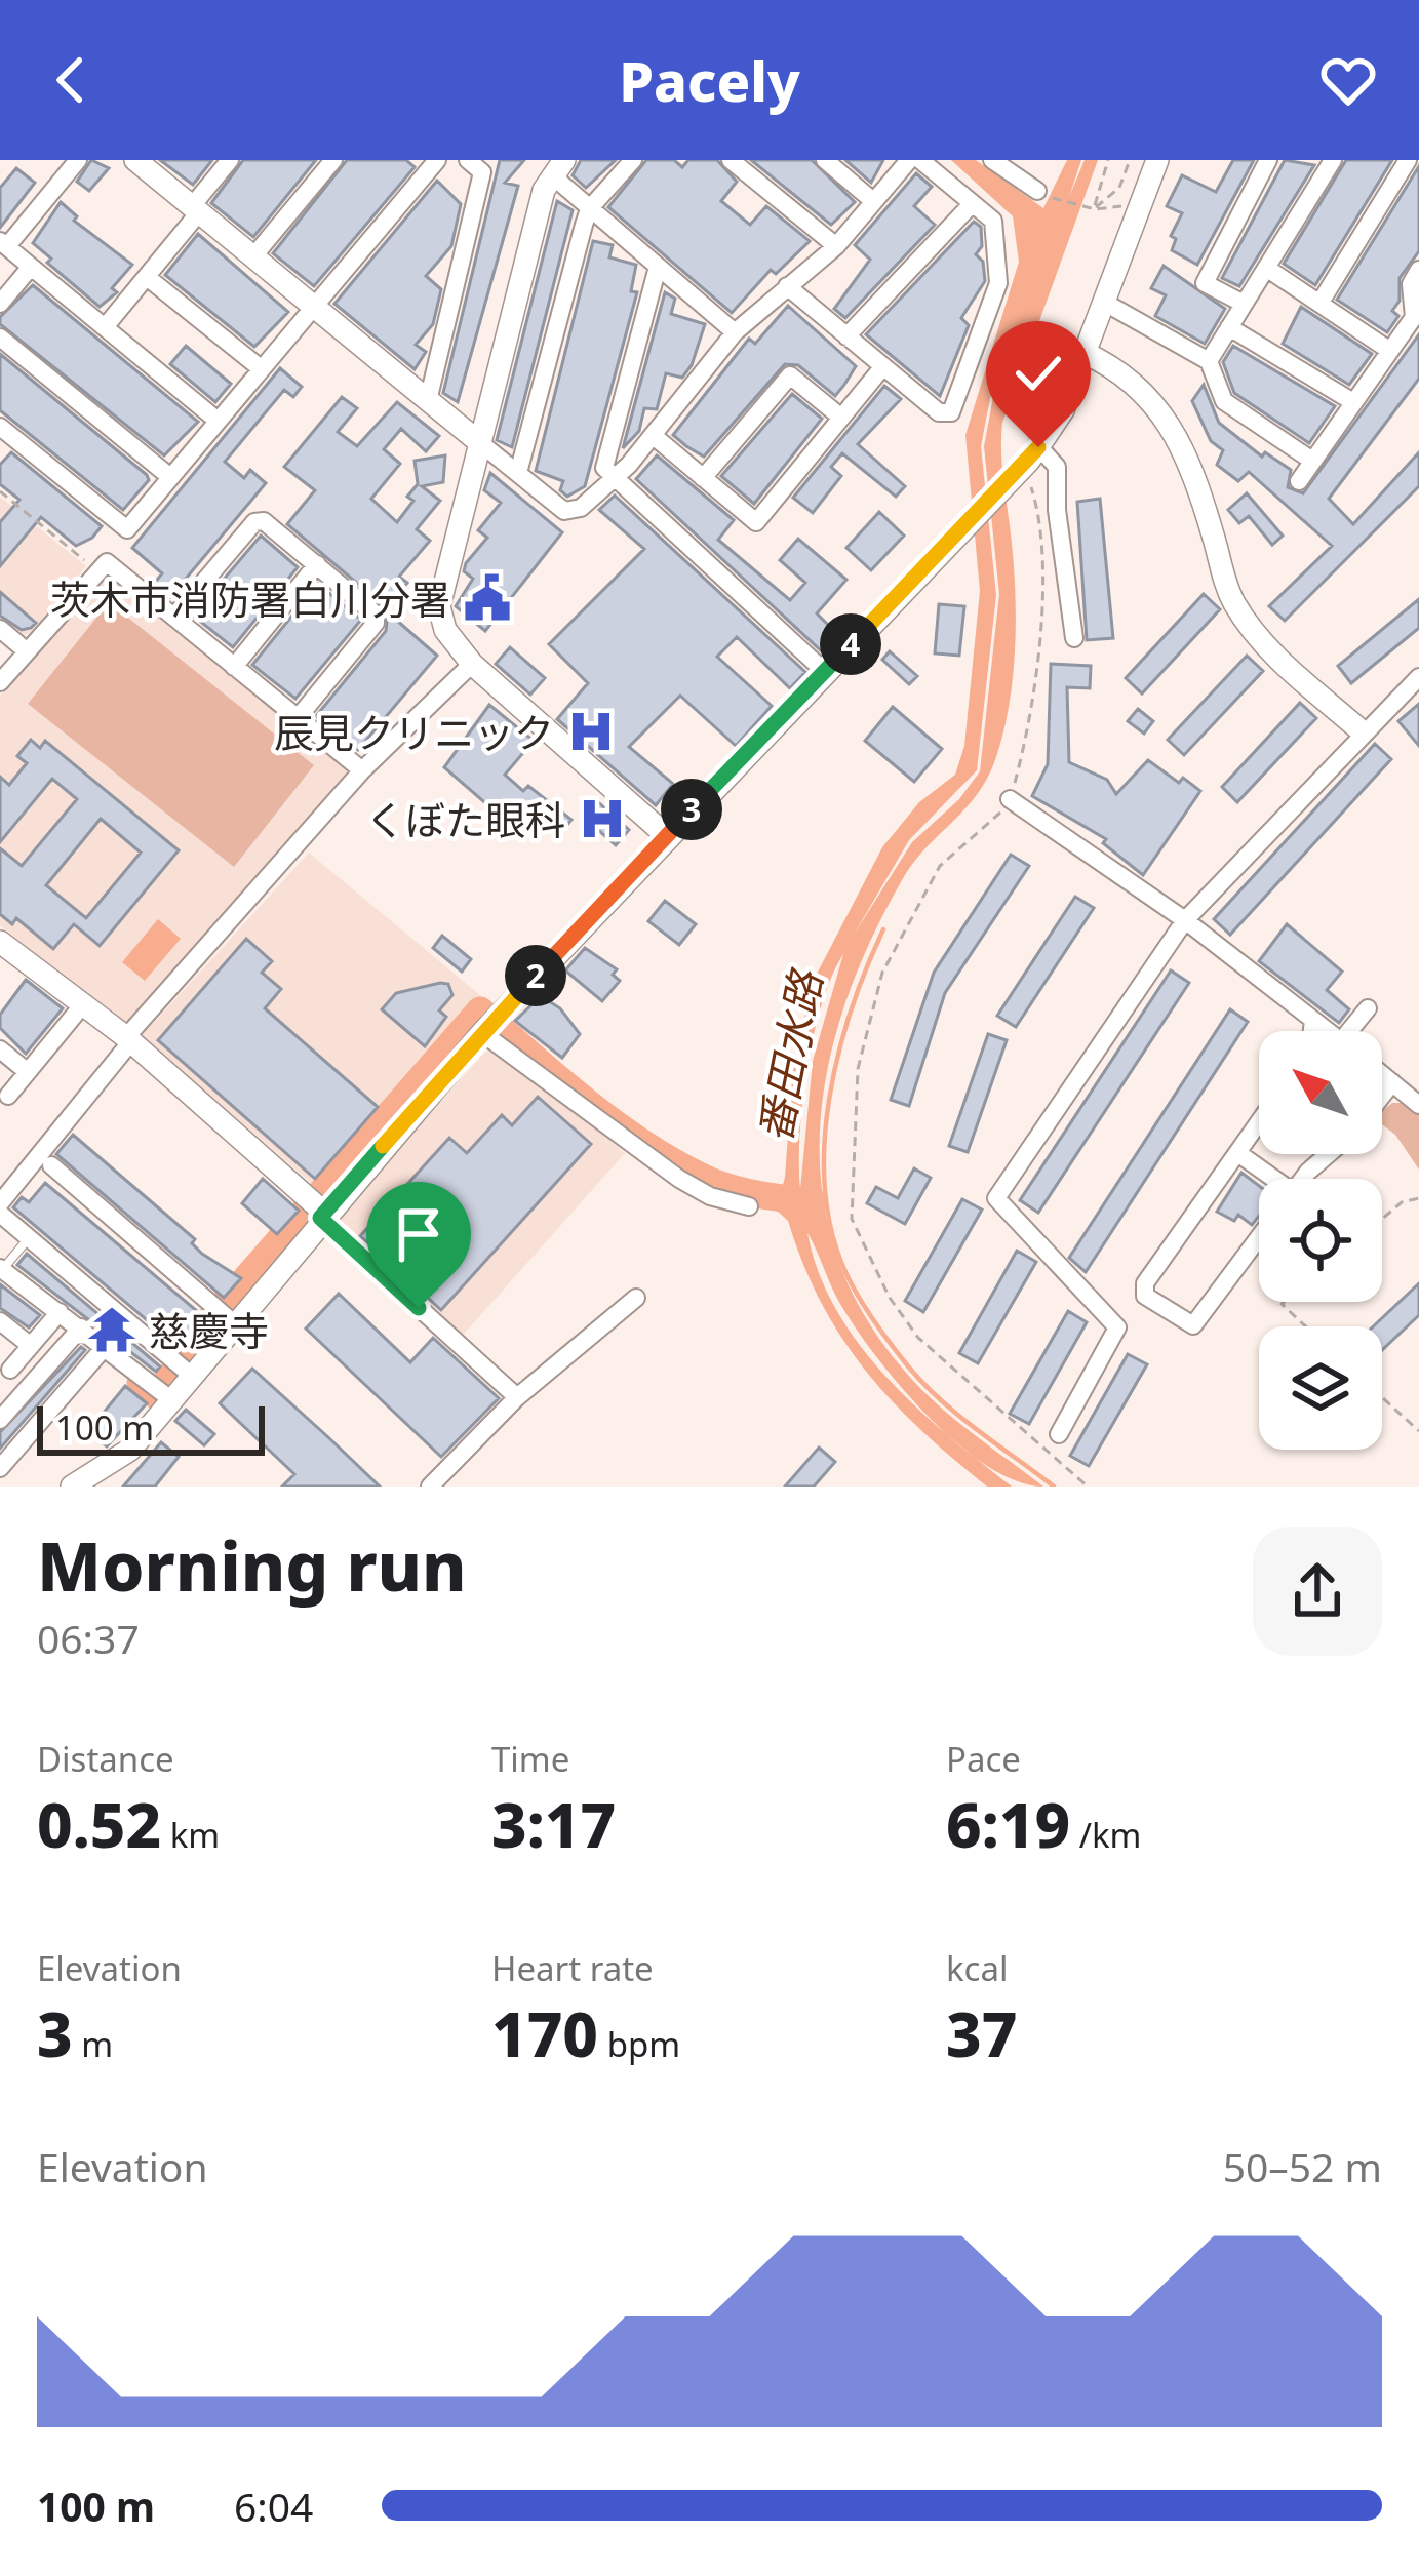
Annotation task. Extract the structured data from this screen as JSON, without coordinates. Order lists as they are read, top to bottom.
{
  "water": ["番田水路"],
  "places": {
    "public building": ["茨木市消防署白川分署"],
    "hospital": ["辰見クリニック", "くぼた眼科"],
    "temple": ["慈慶寺"]
  },
  "scale_bar": "100 m",
  "north": "top left",
  "page": {
    "header": "Pacely",
    "pins": ["4", "3", "2"],
    "scale": "100 m",
    "heading": ["Morning run", "06:37"],
    "stats": [
      ["Distance", "0.52 km"],
      ["Time", "3:17"],
      ["Pace", "6:19 /km"],
      ["Elevation", "3 m"],
      ["Heart rate", "170 bpm"],
      ["kcal", "37"]
    ],
    "chart": ["Elevation", "50–52 m"],
    "list": [
      {
        "name": "100 m",
        "note": "6:04"
      }
    ]
  }
}
